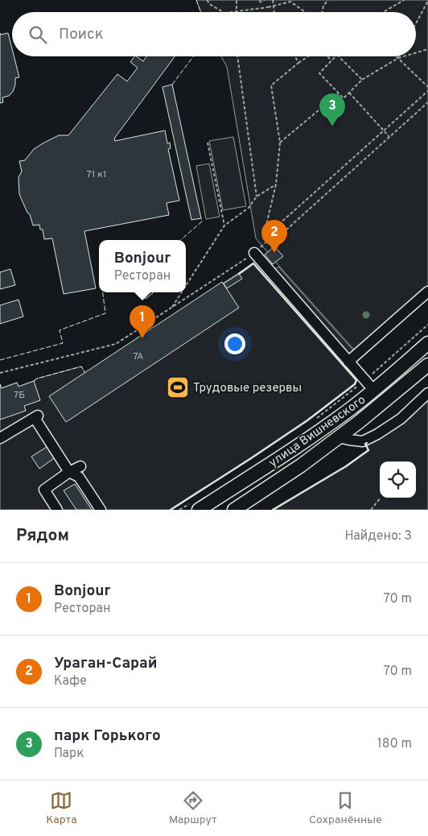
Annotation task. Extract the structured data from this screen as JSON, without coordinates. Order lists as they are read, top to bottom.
{
  "streets": {
    "main road": ["улица Вишневского"]
  },
  "places": {
    "sports": ["Трудовые резервы"]
  },
  "house_numbers": ["71 к1", "7А", "7Б"],
  "page": {
    "search": "Поиск",
    "pins": ["3", "2", "1"],
    "popup": ["Bonjour", "Ресторан"],
    "heading": ["Рядом", "Найдено: 3"],
    "list": [
      {
        "mark": "1",
        "name": "Bonjour",
        "note": "Ресторан",
        "value": "70 m"
      },
      {
        "mark": "2",
        "name": "Ураган-Сарай",
        "note": "Кафе",
        "value": "70 m"
      },
      {
        "mark": "3",
        "name": "парк Горького",
        "note": "Парк",
        "value": "180 m"
      }
    ],
    "nav": ["Карта", "Маршрут", "Сохранённые"]
  }
}
